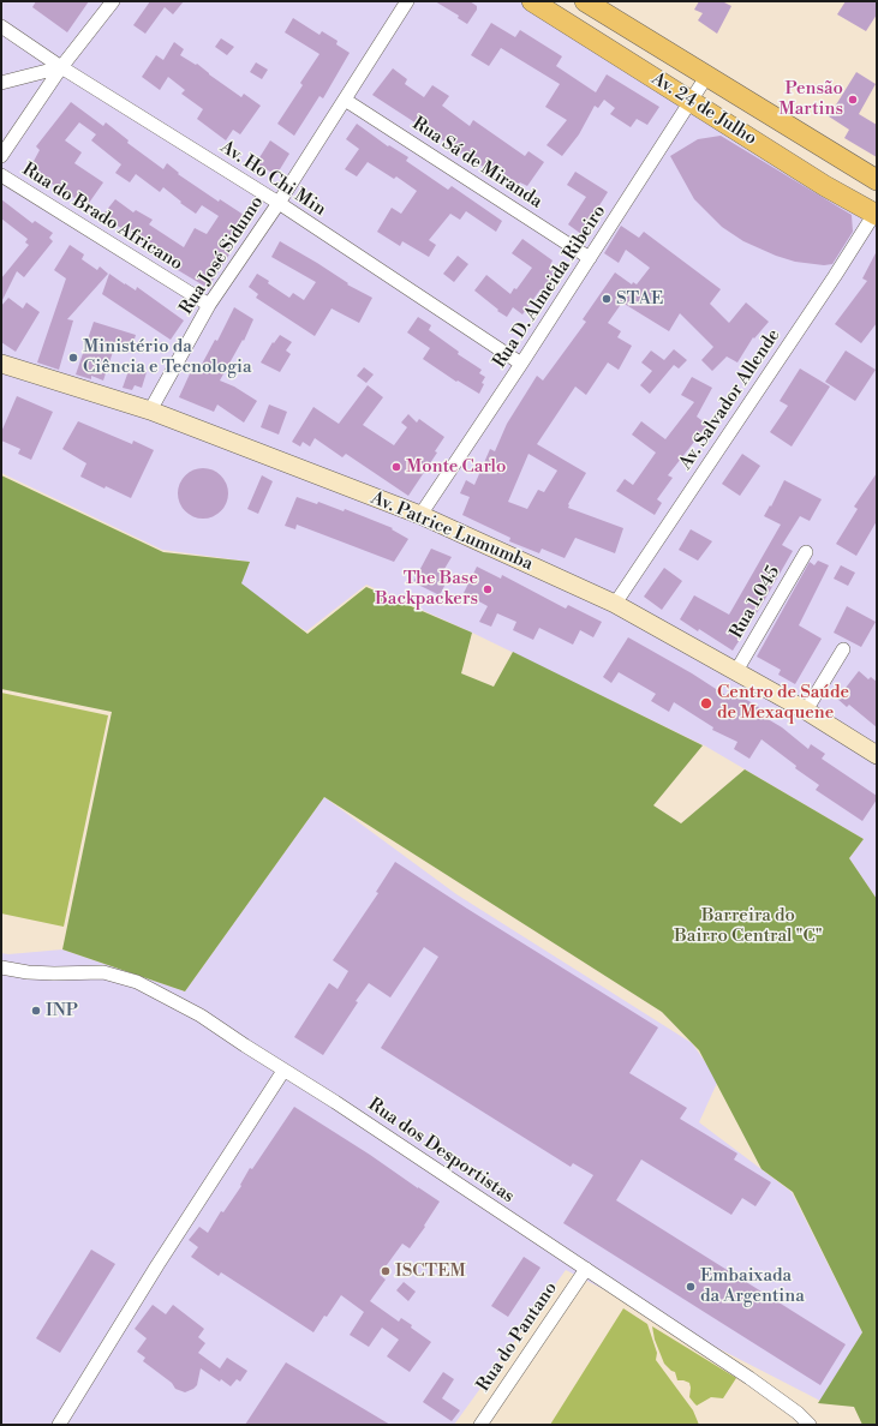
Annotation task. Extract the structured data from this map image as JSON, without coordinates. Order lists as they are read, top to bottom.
{
  "streets": {
    "main road": ["Av. 24 de Julho", "Av. Patrice Lumumba"],
    "street": [
      "Rua Sá de Miranda",
      "Av. Ho Chi Min",
      "Rua do Brado Africano",
      "Rua José Sidumo",
      "Rua D. Almeida Ribeiro",
      "Av. Salvador Allende",
      "Rua 1.045",
      "Rua dos Desportistas",
      "Rua do Pantano"
    ]
  },
  "crossings": [
    ["Av. 24 de Julho", "Rua D. Almeida Ribeiro"],
    ["Av. 24 de Julho", "Av. Salvador Allende"],
    ["Rua Sá de Miranda", "Rua José Sidumo"],
    ["Rua Sá de Miranda", "Rua D. Almeida Ribeiro"],
    ["Av. Ho Chi Min", "Rua José Sidumo"],
    ["Av. Ho Chi Min", "Rua D. Almeida Ribeiro"],
    ["Rua do Brado Africano", "Rua José Sidumo"],
    ["Rua José Sidumo", "Av. Patrice Lumumba"],
    ["Rua D. Almeida Ribeiro", "Av. Patrice Lumumba"],
    ["Av. Salvador Allende", "Av. Patrice Lumumba"],
    ["Av. Patrice Lumumba", "Rua 1.045"],
    ["Rua dos Desportistas", "Rua do Pantano"]
  ],
  "parks": ["Barreira do Bairro Central \"C\""],
  "places": [
    "Pensão Martins",
    "STAE",
    "Ministério da Ciência e Tecnologia",
    "Monte Carlo",
    "The Base Backpackers",
    "Centro de Saúde de Mexaquene",
    "INP",
    "ISCTEM",
    "Embaixada da Argentina"
  ]
}
